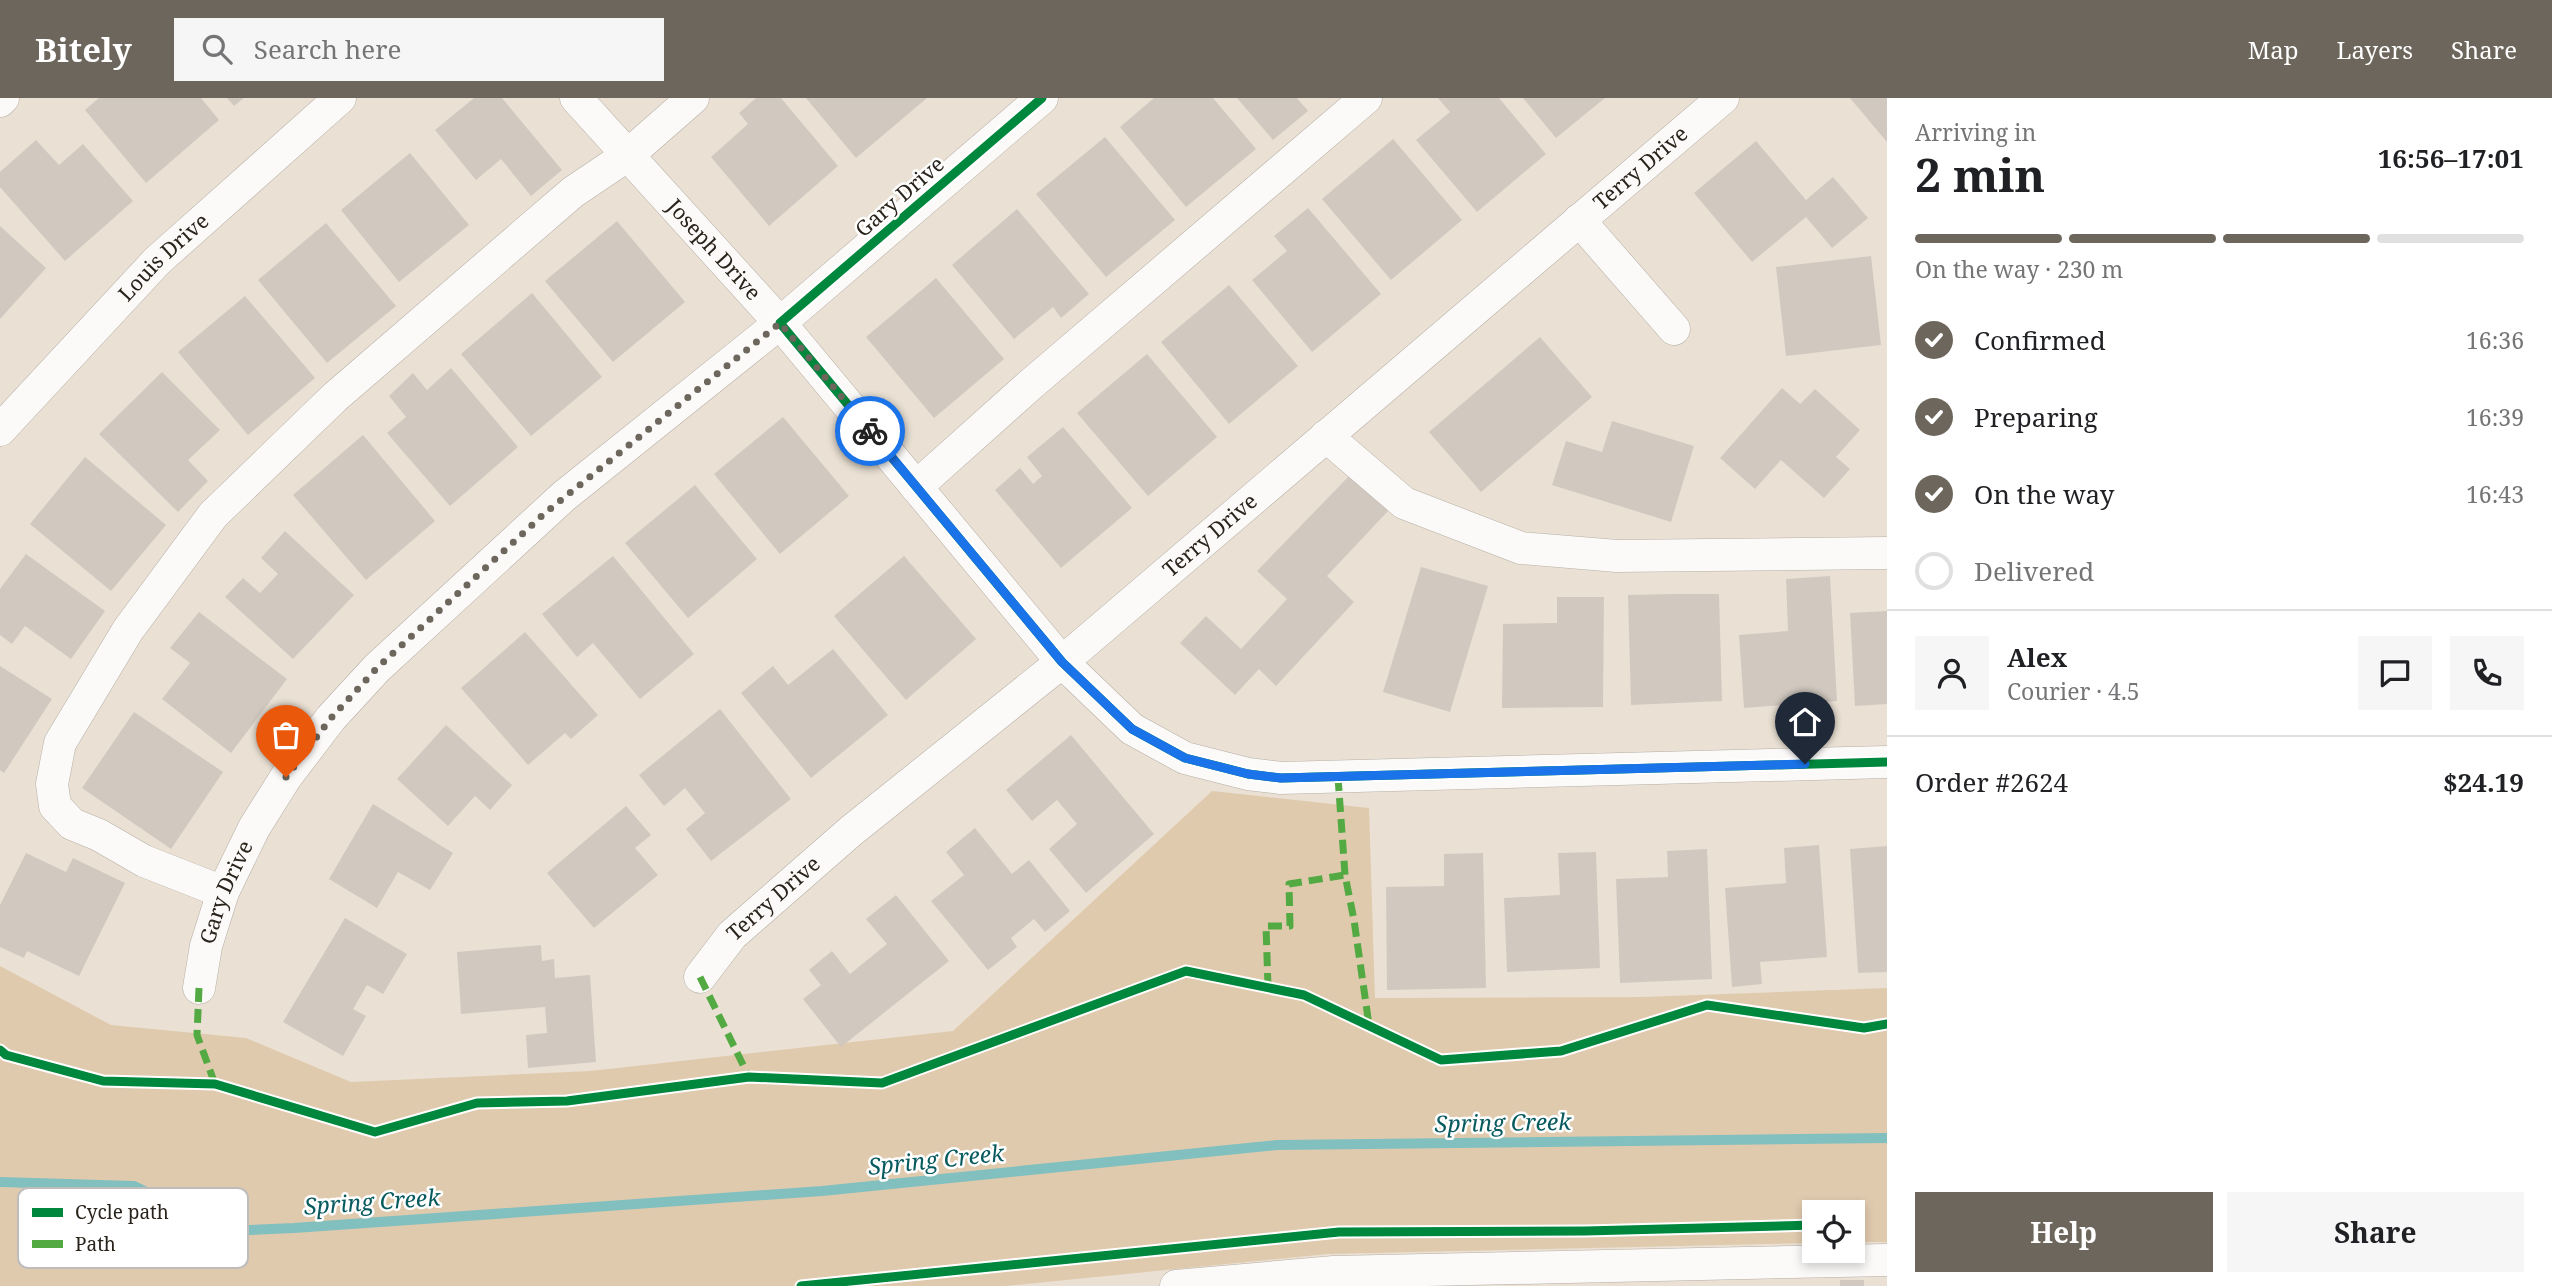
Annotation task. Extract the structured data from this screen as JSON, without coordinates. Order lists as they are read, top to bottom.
{
  "streets": {
    "street": [
      "Terry Drive",
      "Gary Drive",
      "Joseph Drive",
      "Louis Drive"
    ]
  },
  "crossings": [
    ["Terry Drive", "Joseph Drive"],
    ["Gary Drive", "Joseph Drive"]
  ],
  "water": ["Spring Creek"],
  "legend": ["Cycle path", "Path"],
  "page": {
    "header": "Bitely",
    "search": "Search here",
    "nav": ["Map", "Layers", "Share"],
    "heading": ["2 min", "Arriving in", "16:56–17:01"],
    "panel": [
      "Alex",
      "Courier · 4.5",
      "Order #2624",
      "$24.19"
    ],
    "bar": "On the way · 230 m",
    "list": [
      ["Confirmed", "16:36"],
      ["Preparing", "16:39"],
      ["On the way", "16:43"],
      "Delivered"
    ],
    "buttons": ["Help", "Share"]
  }
}
